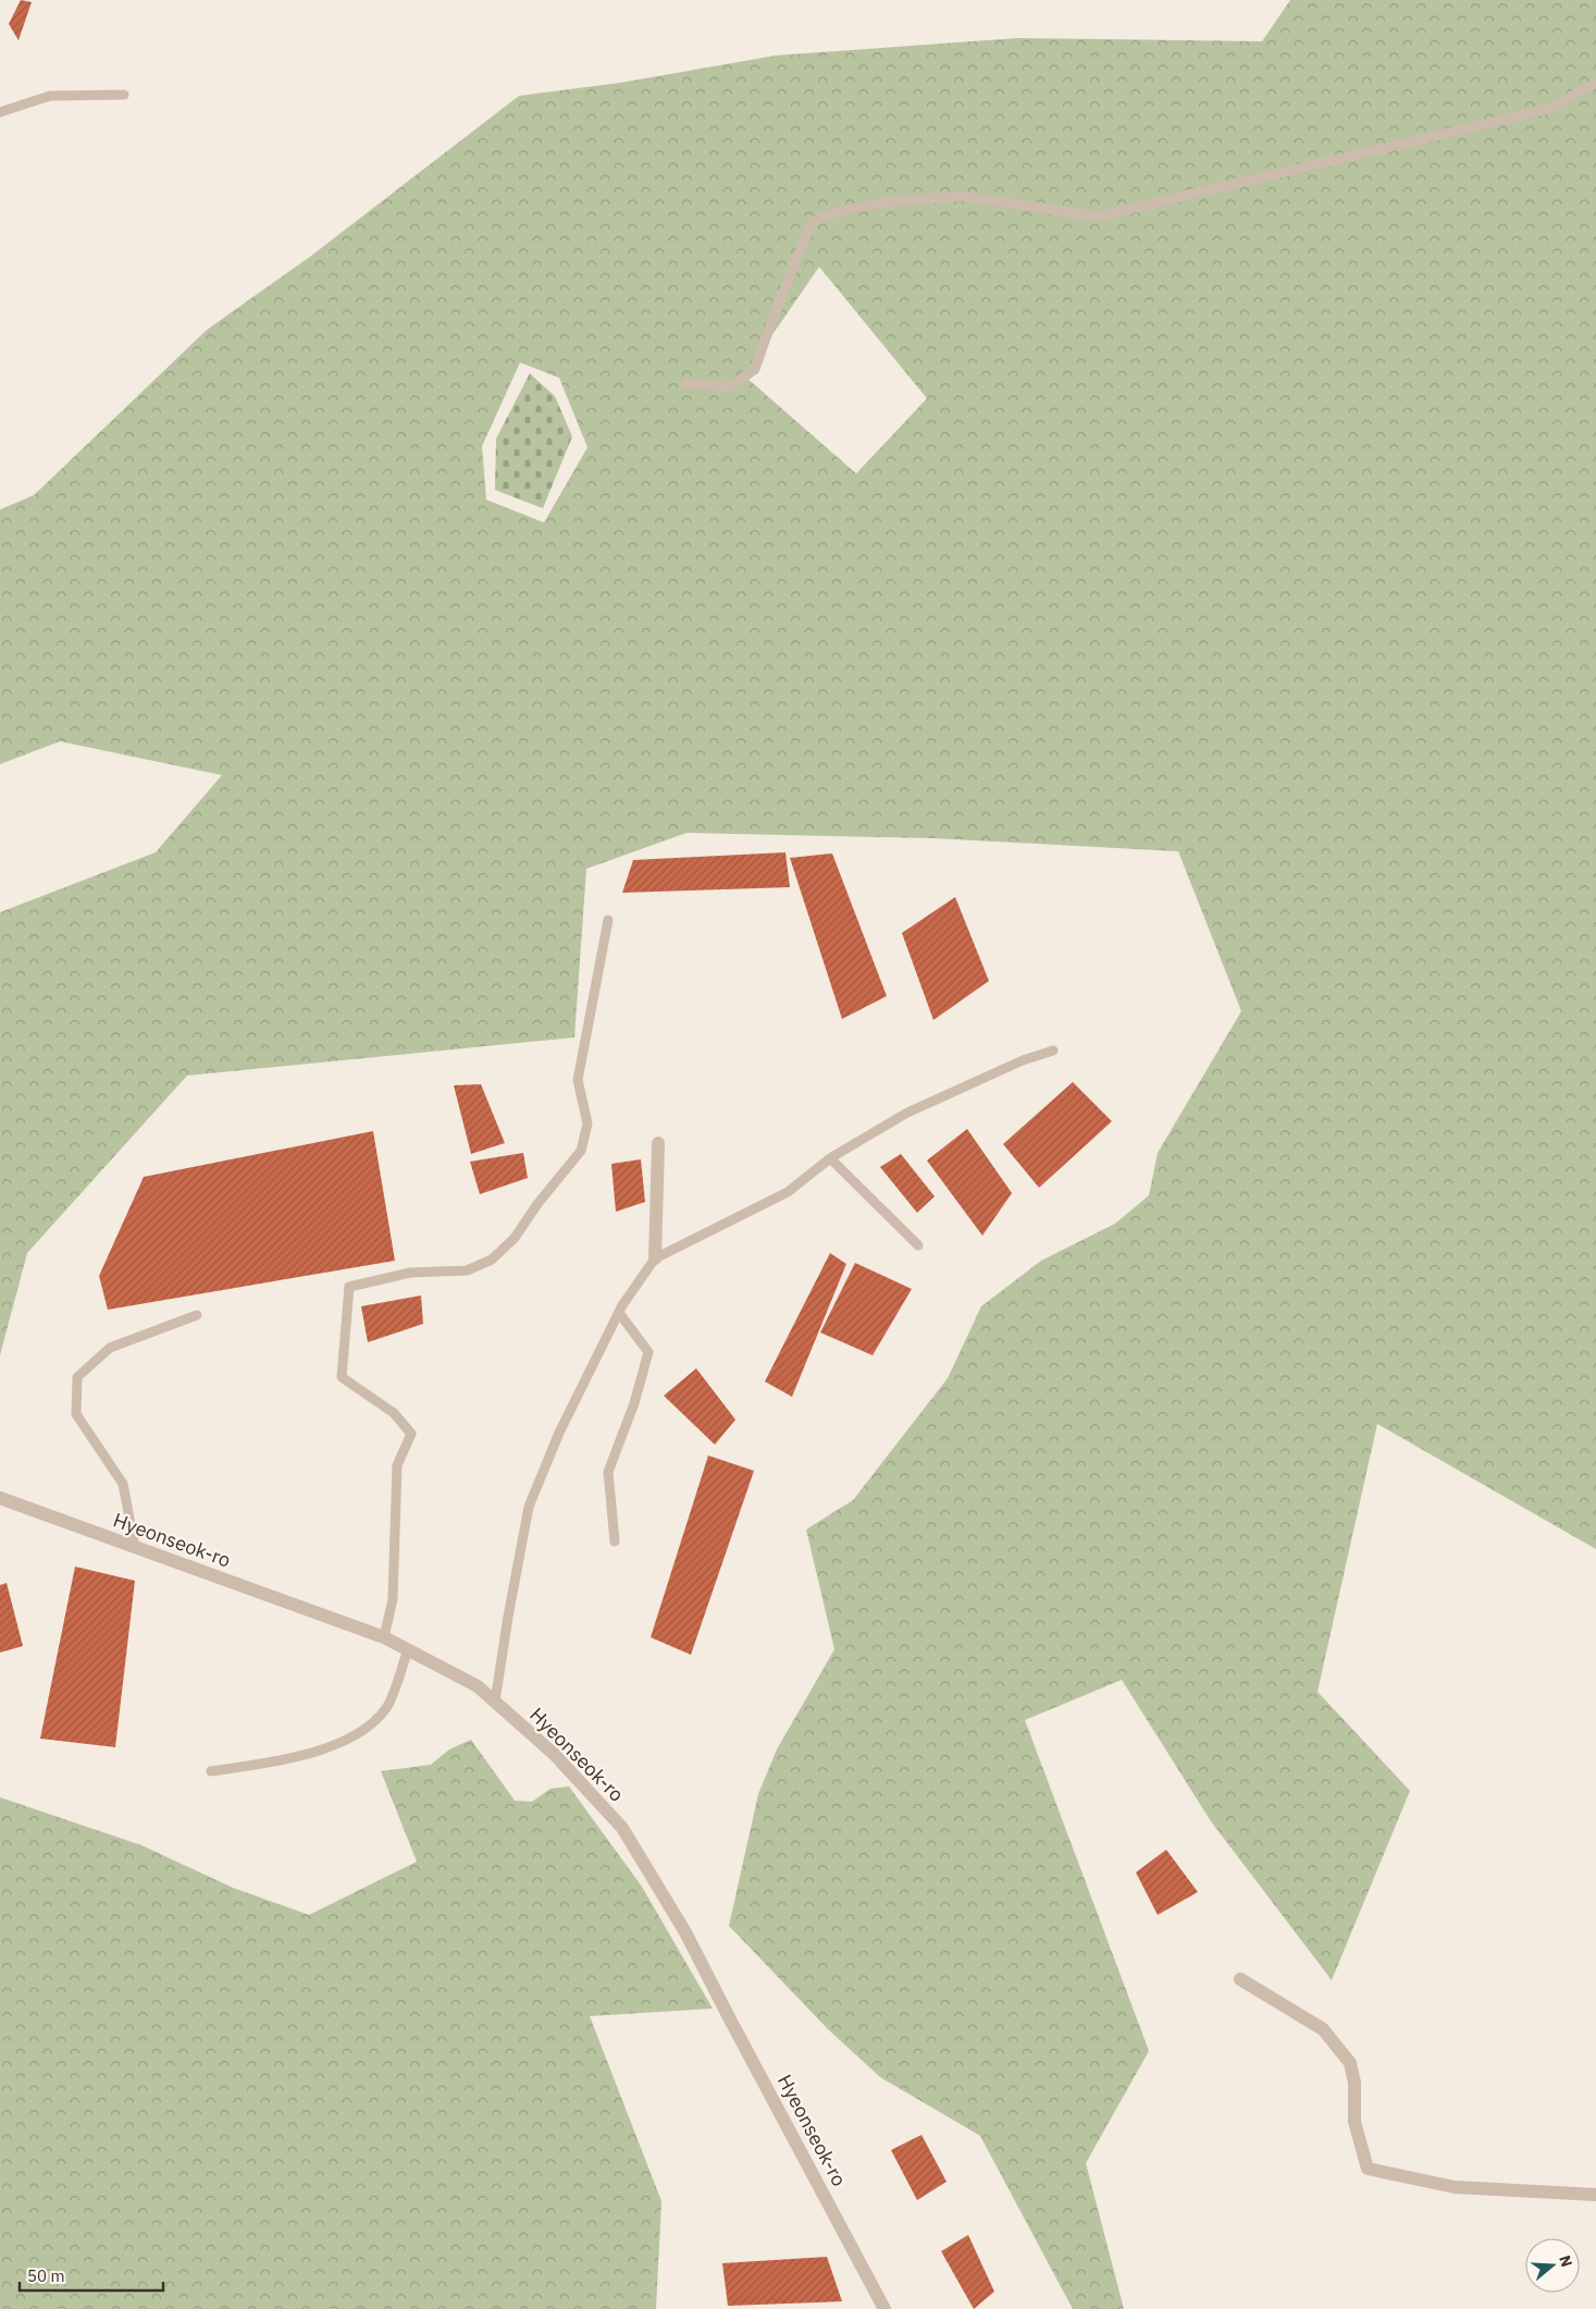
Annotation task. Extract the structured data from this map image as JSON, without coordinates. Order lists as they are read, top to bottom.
{
  "streets": {
    "street": ["Hyeonseok-ro"]
  },
  "scale_bar": "50 m",
  "north": "right"
}
